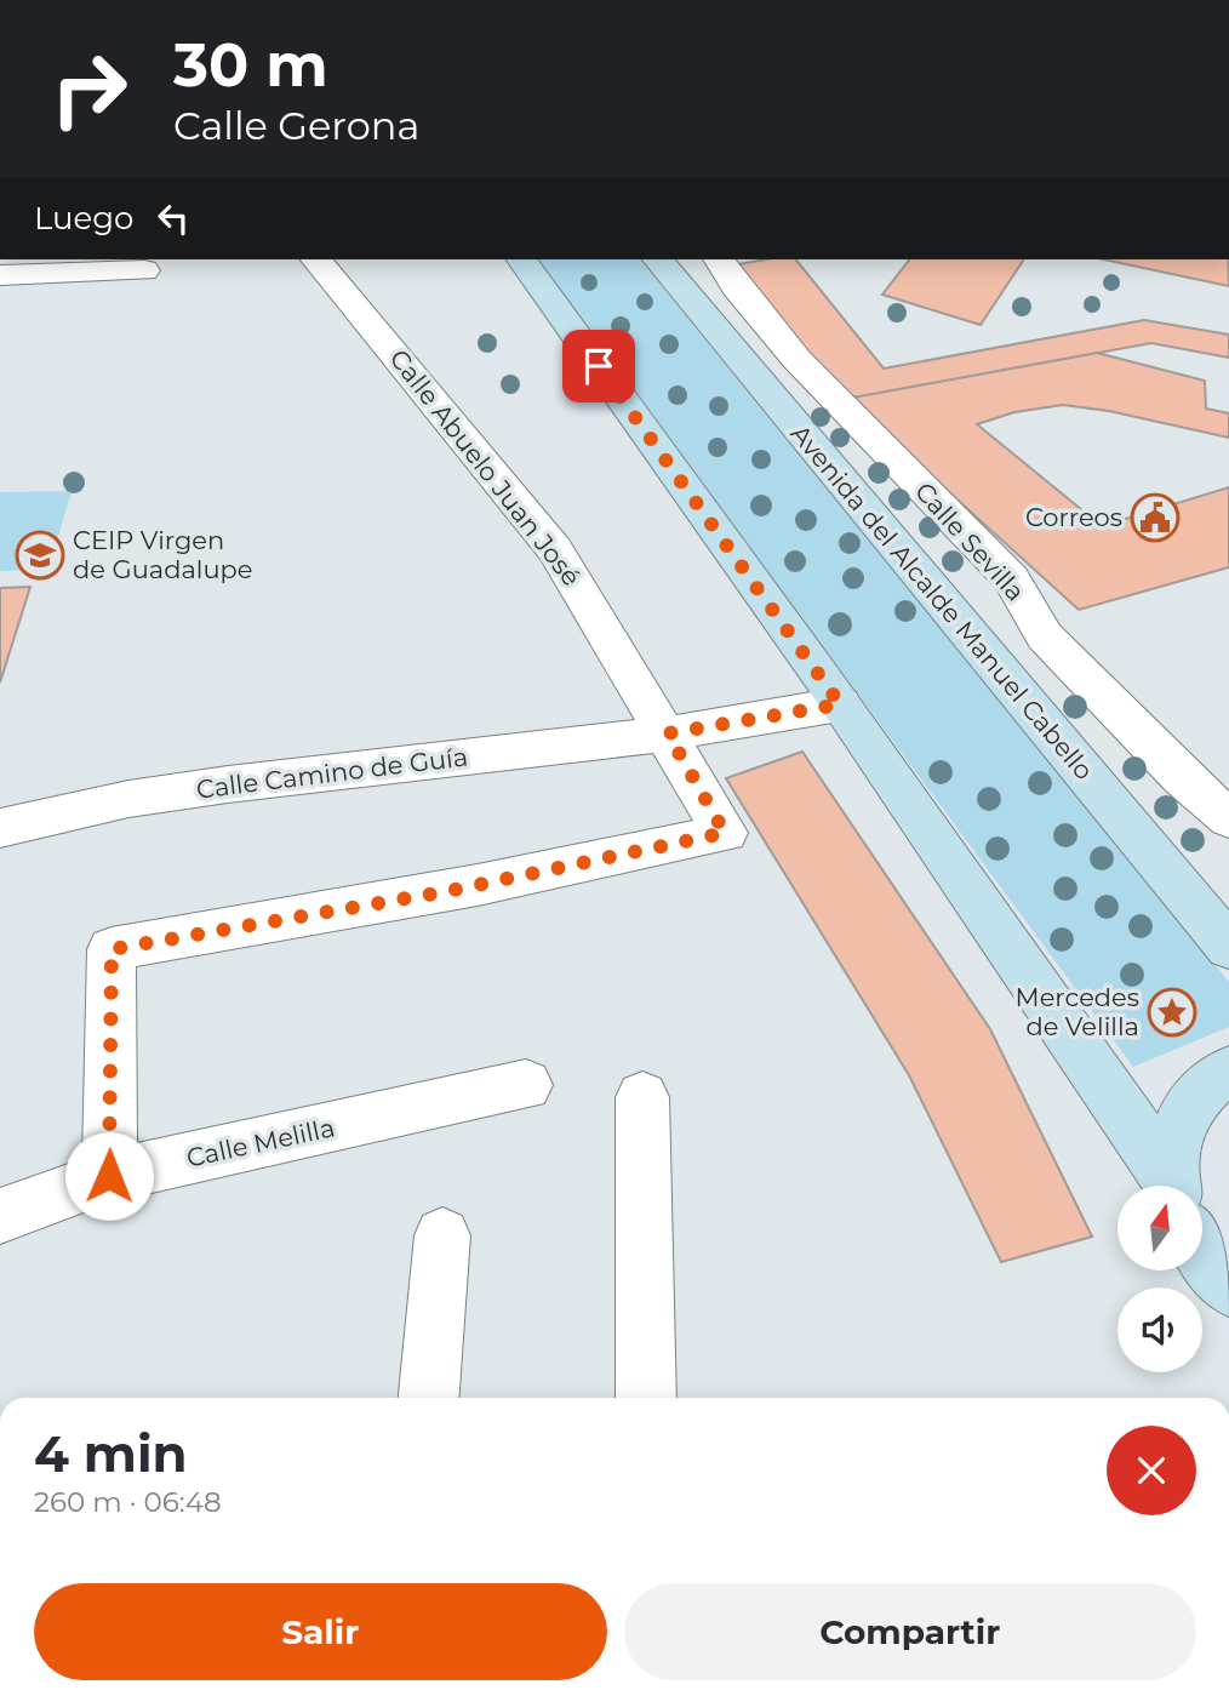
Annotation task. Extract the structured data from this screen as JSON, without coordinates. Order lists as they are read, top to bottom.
{
  "streets": {
    "main road": ["Avenida del Alcalde Manuel Cabello"],
    "street": [
      "Calle Abuelo Juan José",
      "Calle Sevilla",
      "Calle Camino de Guía",
      "Calle Melilla"
    ]
  },
  "crossings": [
    ["Calle Abuelo Juan José", "Calle Camino de Guía"],
    ["Calle Abuelo Juan José", "Calle Melilla"]
  ],
  "places": {
    "public building": ["Correos"],
    "school or university": ["CEIP Virgen de Guadalupe"],
    "place": ["Mercedes de Velilla"]
  },
  "north": "top",
  "page": {
    "turn": ["30 m", "Calle Gerona"],
    "then": "Luego",
    "heading": ["4 min", "260 m · 06:48"],
    "buttons": ["Salir", "Compartir"]
  }
}
